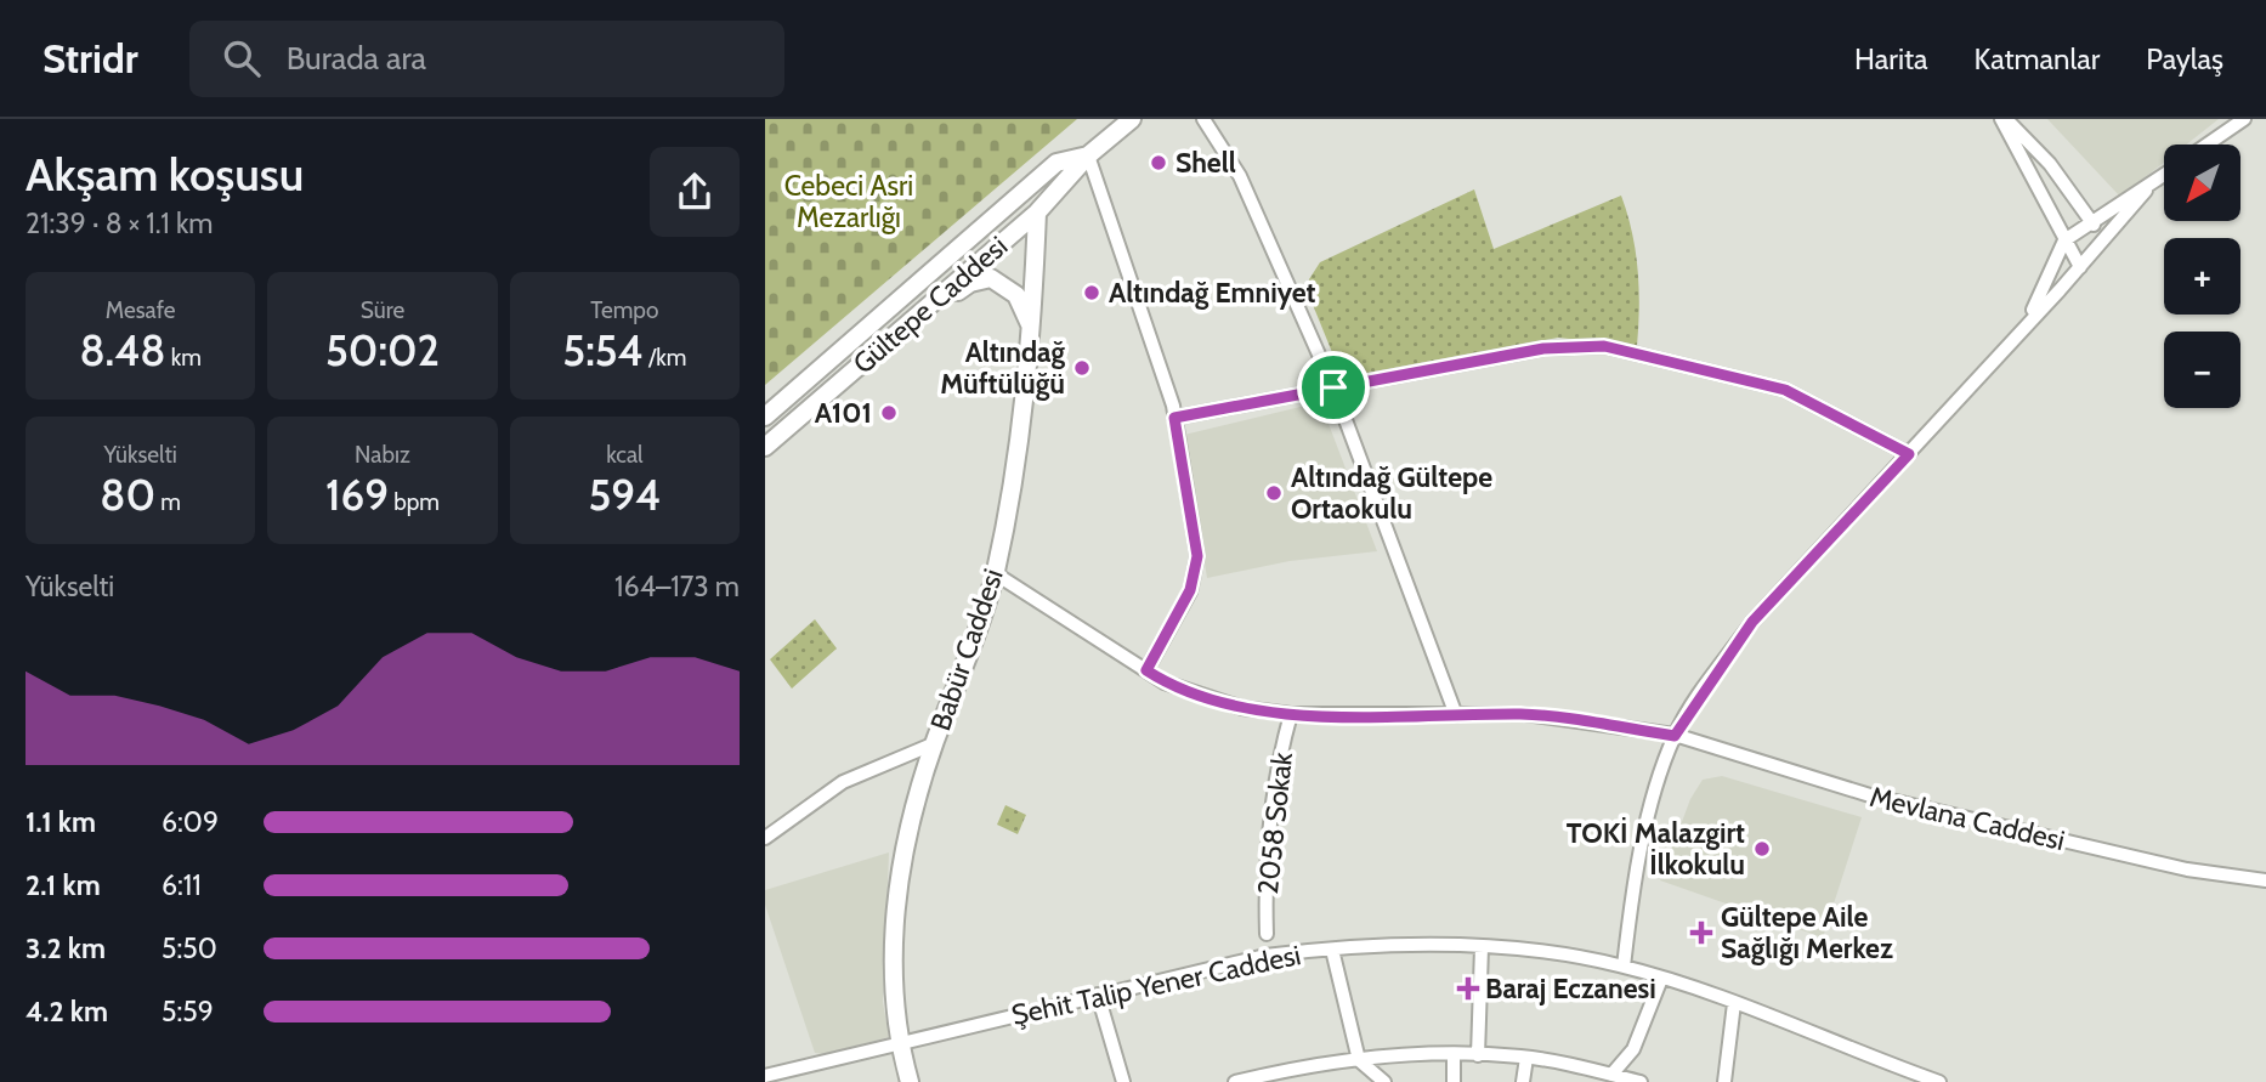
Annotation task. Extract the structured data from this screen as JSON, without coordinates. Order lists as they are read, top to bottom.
{
  "streets": {
    "main road": ["Gültepe Caddesi", "Babür Caddesi"],
    "street": ["Mevlana Caddesi", "2058 Sokak", "Şehit Talip Yener Caddesi"]
  },
  "crossings": [
    ["Gültepe Caddesi", "Babür Caddesi"],
    ["Babür Caddesi", "Mevlana Caddesi"],
    ["Babür Caddesi", "Şehit Talip Yener Caddesi"],
    ["Mevlana Caddesi", "2058 Sokak"]
  ],
  "parks": ["Cebeci Asri Mezarlığı"],
  "places": {
    "other": [
      "Shell",
      "Altındağ Emniyet",
      "Altındağ Müftülüğü",
      "A101",
      "Altındağ Gültepe Ortaokulu",
      "TOKİ Malazgirt İlkokulu"
    ],
    "health": ["Gültepe Aile Sağlığı Merkez", "Baraj Eczanesi"]
  },
  "north": "bottom left",
  "page": {
    "header": "Stridr",
    "search": "Burada ara",
    "nav": ["Harita", "Katmanlar", "Paylaş"],
    "heading": ["Akşam koşusu", "21:39 · 8 × 1.1 km"],
    "map_buttons": ["+", "−"],
    "stats": [
      ["Mesafe", "8.48 km"],
      ["Süre", "50:02"],
      ["Tempo", "5:54 /km"],
      ["Yükselti", "80 m"],
      ["Nabız", "169 bpm"],
      ["kcal", "594"]
    ],
    "chart": ["Yükselti", "164–173 m"],
    "list": [
      {
        "name": "1.1 km",
        "note": "6:09"
      },
      {
        "name": "2.1 km",
        "note": "6:11"
      },
      {
        "name": "3.2 km",
        "note": "5:50"
      },
      {
        "name": "4.2 km",
        "note": "5:59"
      }
    ]
  }
}
